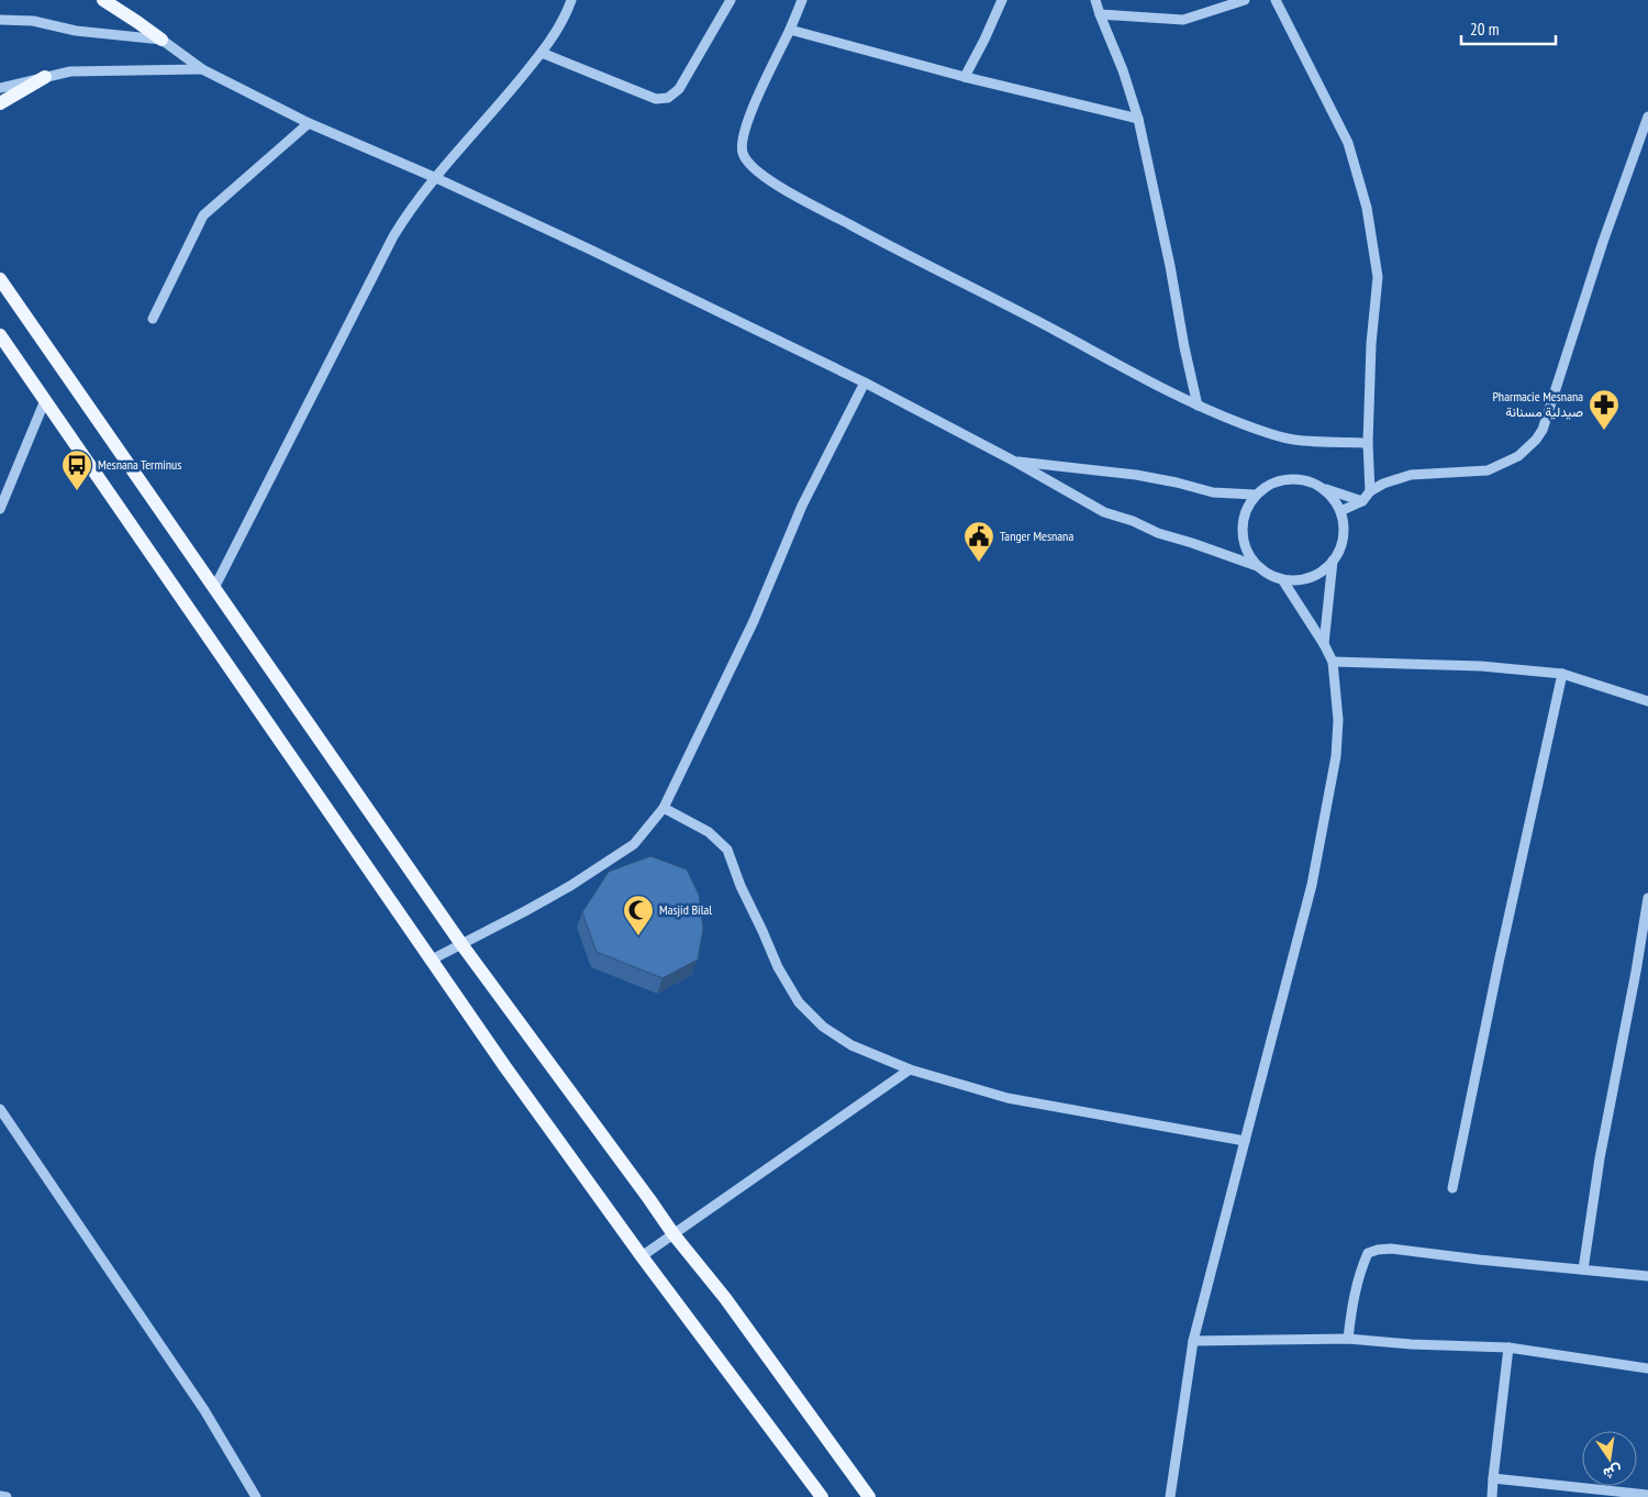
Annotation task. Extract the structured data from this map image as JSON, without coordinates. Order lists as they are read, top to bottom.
{
  "places": {
    "pharmacy": ["Pharmacie Mesnana صيدلية مسنانة"],
    "bus stop": ["Mesnana Terminus"],
    "public building": ["Tanger Mesnana"],
    "mosque": ["Masjid Bilal"]
  },
  "scale_bar": "20 m",
  "north": "bottom"
}
